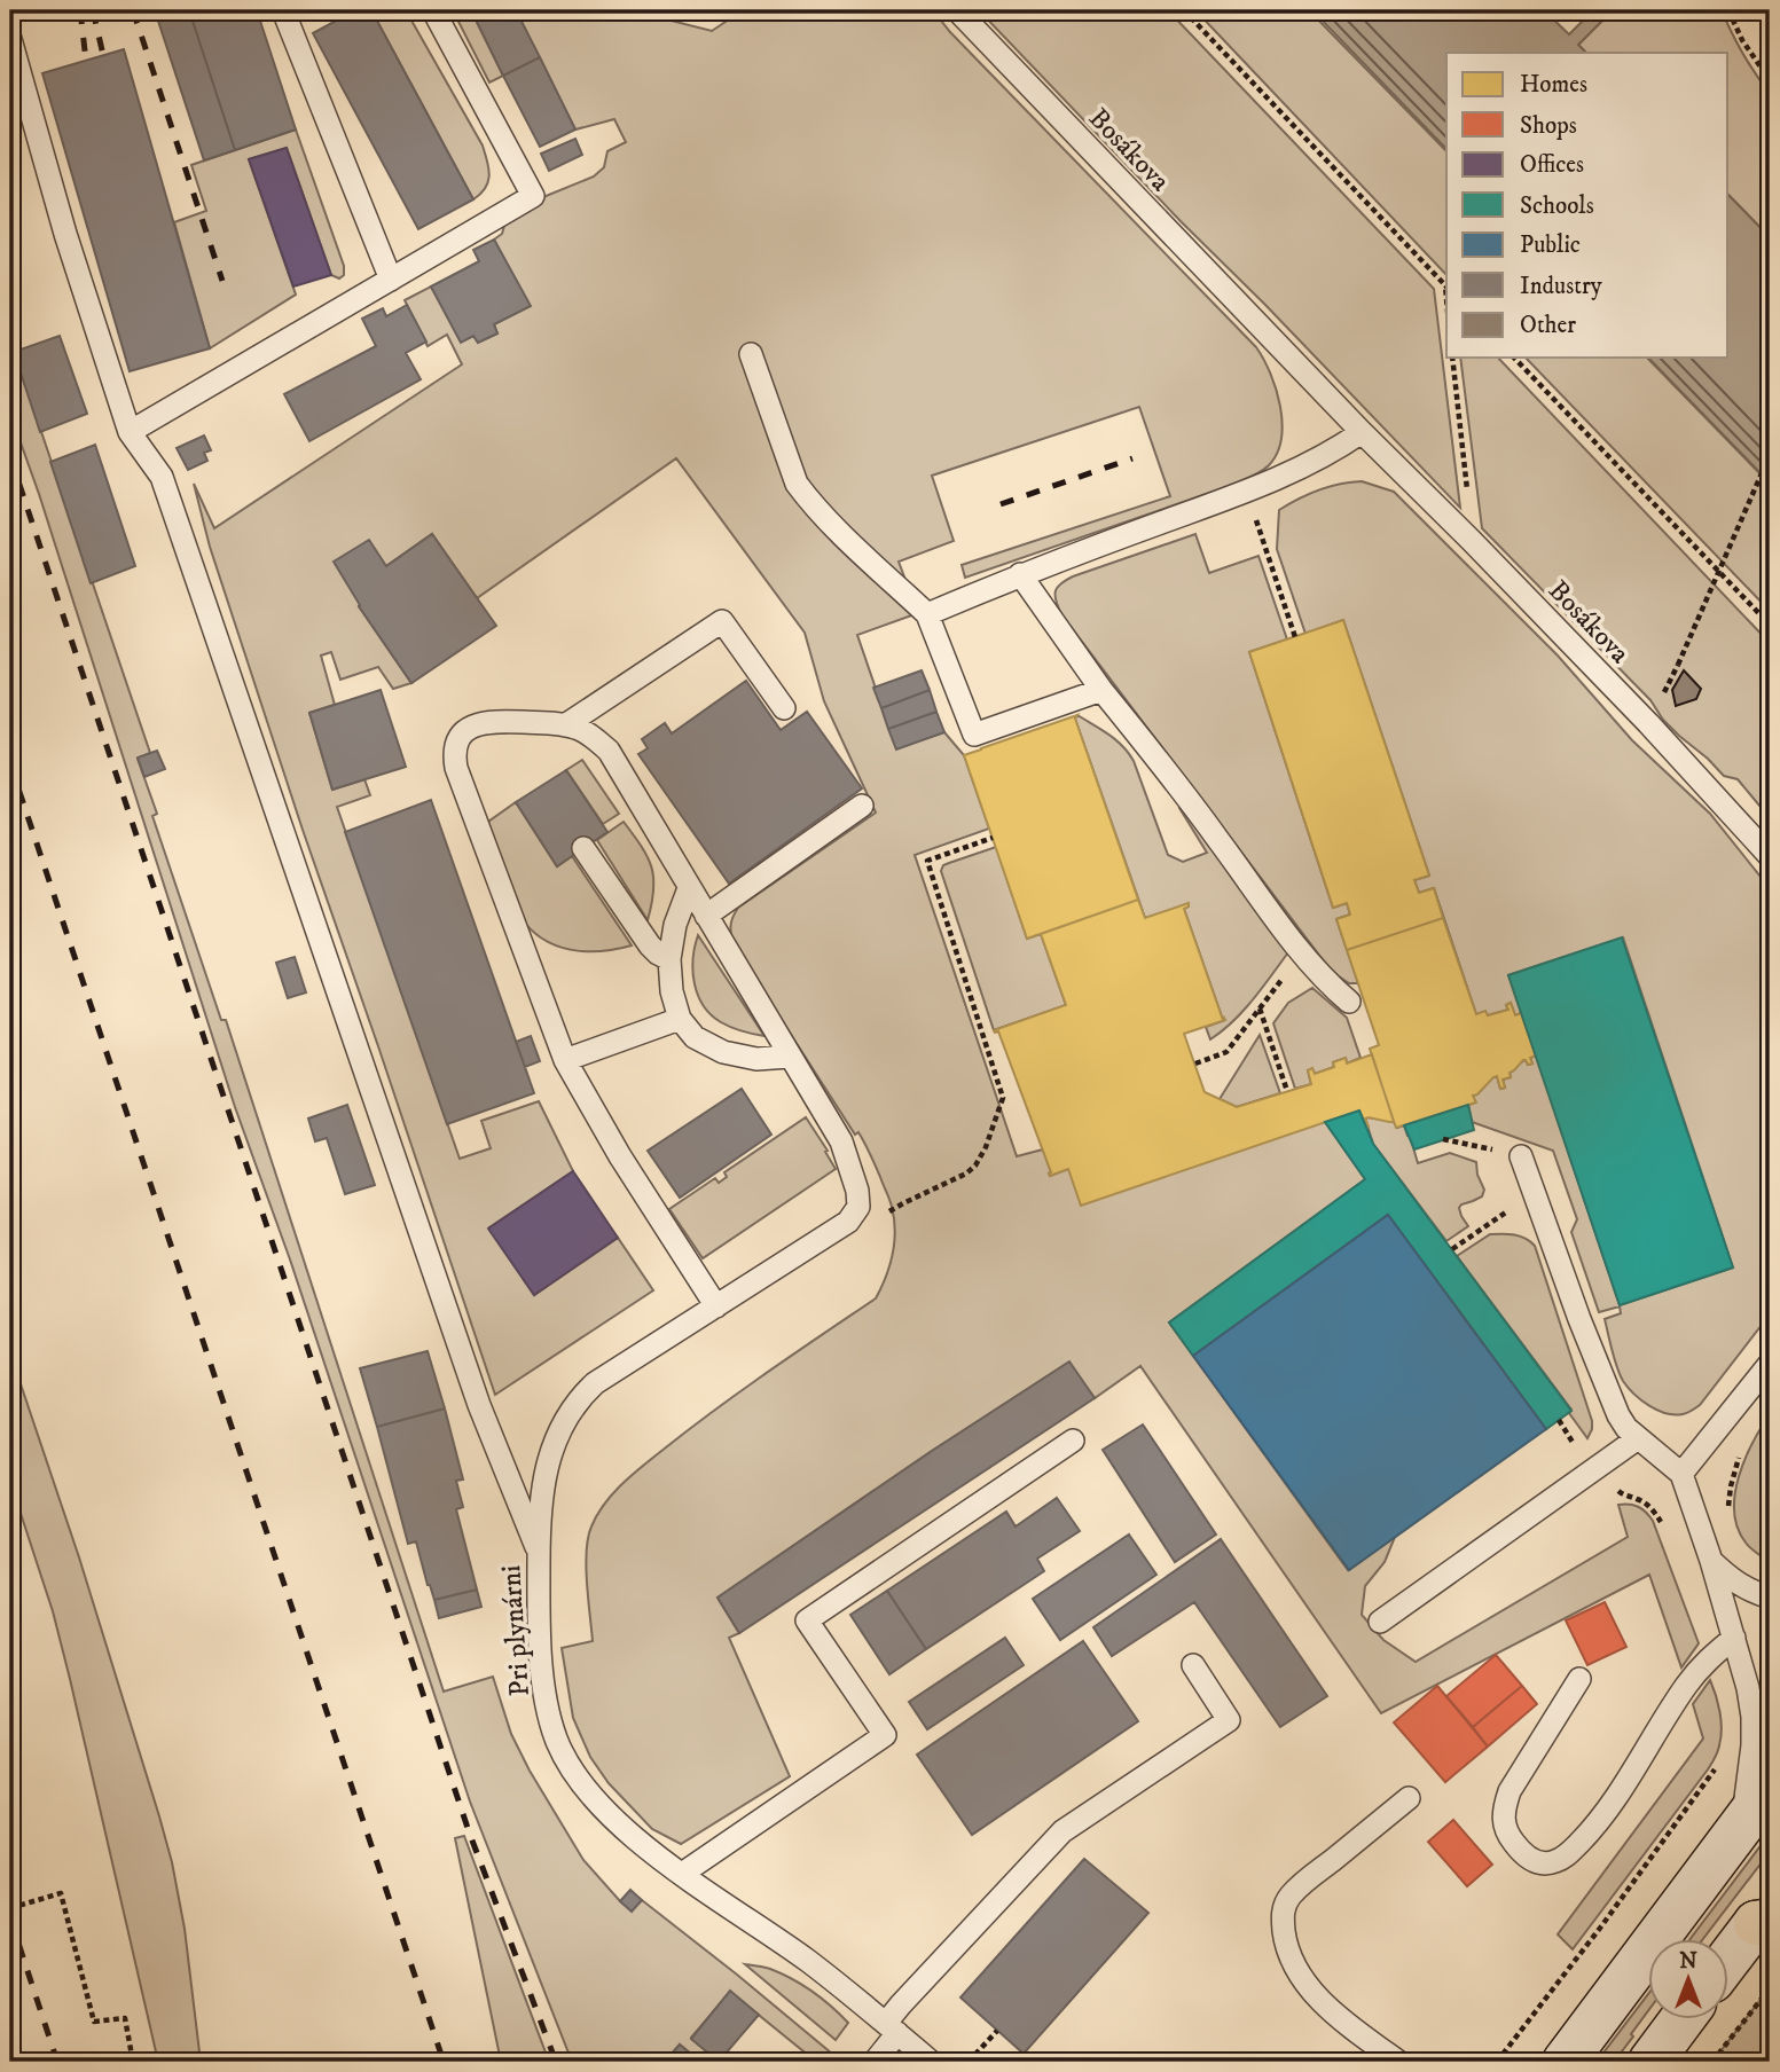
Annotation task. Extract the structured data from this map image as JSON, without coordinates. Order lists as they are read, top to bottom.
{
  "streets": {
    "lane": ["Bosákova", "Pri plynárni"]
  },
  "legend": [
    "Homes",
    "Shops",
    "Offices",
    "Schools",
    "Public",
    "Industry",
    "Other"
  ],
  "north": "top"
}
